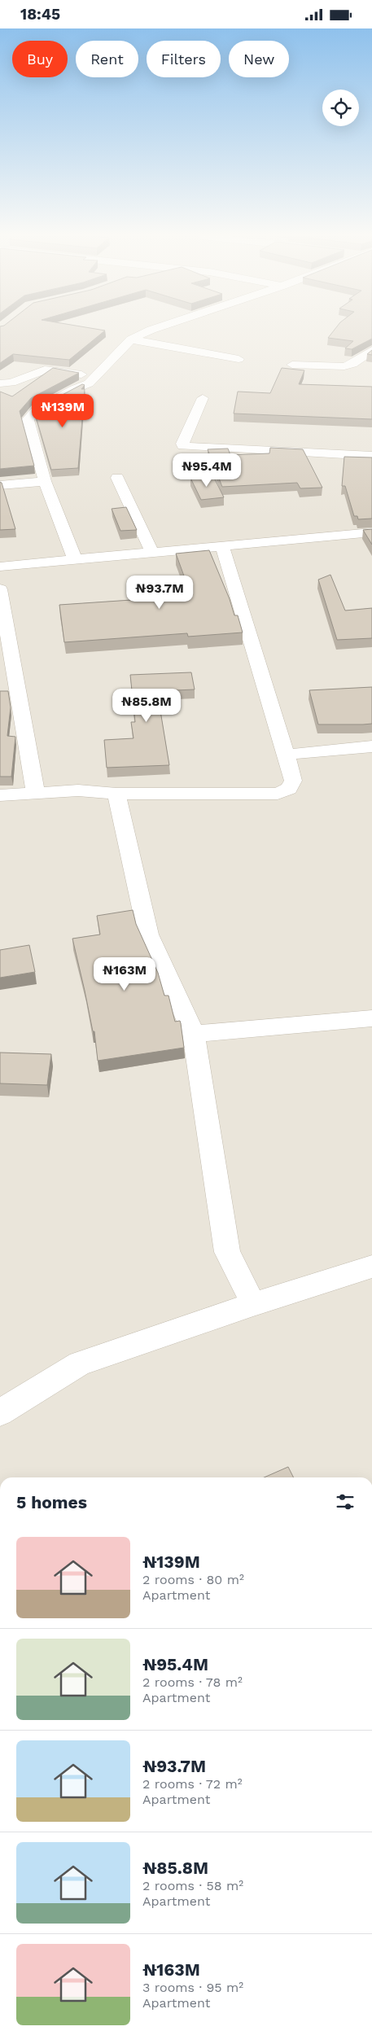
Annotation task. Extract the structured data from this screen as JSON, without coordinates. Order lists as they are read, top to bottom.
{
  "page": {
    "status": "18:45",
    "chip": [
      "Buy",
      "Rent",
      "Filters",
      "New"
    ],
    "price": [
      "₦139M",
      "₦95.4M",
      "₦93.7M",
      "₦85.8M",
      "₦163M"
    ],
    "heading": "5 homes",
    "list": [
      {
        "name": "₦139M",
        "note": "2 rooms · 80 m² · Apartment"
      },
      {
        "name": "₦95.4M",
        "note": "2 rooms · 78 m² · Apartment"
      },
      {
        "name": "₦93.7M",
        "note": "2 rooms · 72 m² · Apartment"
      },
      {
        "name": "₦85.8M",
        "note": "2 rooms · 58 m² · Apartment"
      },
      {
        "name": "₦163M",
        "note": "3 rooms · 95 m² · Apartment"
      }
    ]
  }
}
